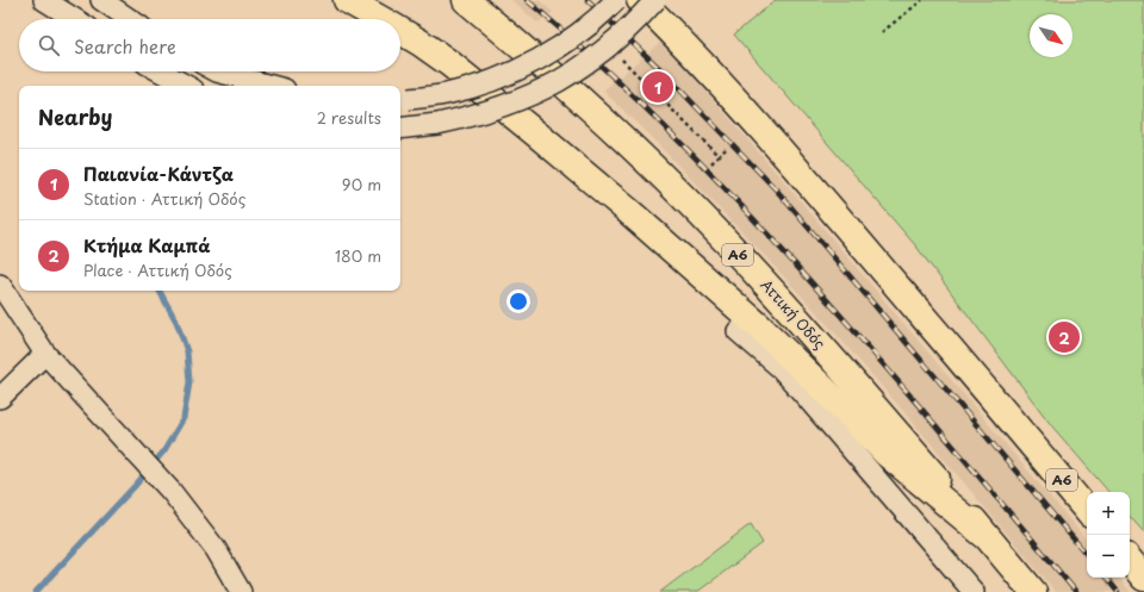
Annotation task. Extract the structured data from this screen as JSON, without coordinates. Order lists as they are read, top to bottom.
{
  "streets": {
    "highway": ["Α6", "Αττική Οδός"]
  },
  "north": "bottom right",
  "page": {
    "search": "Search here",
    "pins": ["1", "2"],
    "heading": ["Nearby", "2 results"],
    "list": [
      {
        "mark": "1",
        "name": "Παιανία-Κάντζα",
        "note": "Station · Αττική Οδός",
        "value": "90 m"
      },
      {
        "mark": "2",
        "name": "Kτήμα Καμπά",
        "note": "Place · Αττική Οδός",
        "value": "180 m"
      }
    ],
    "map_buttons": ["+", "−"]
  }
}
